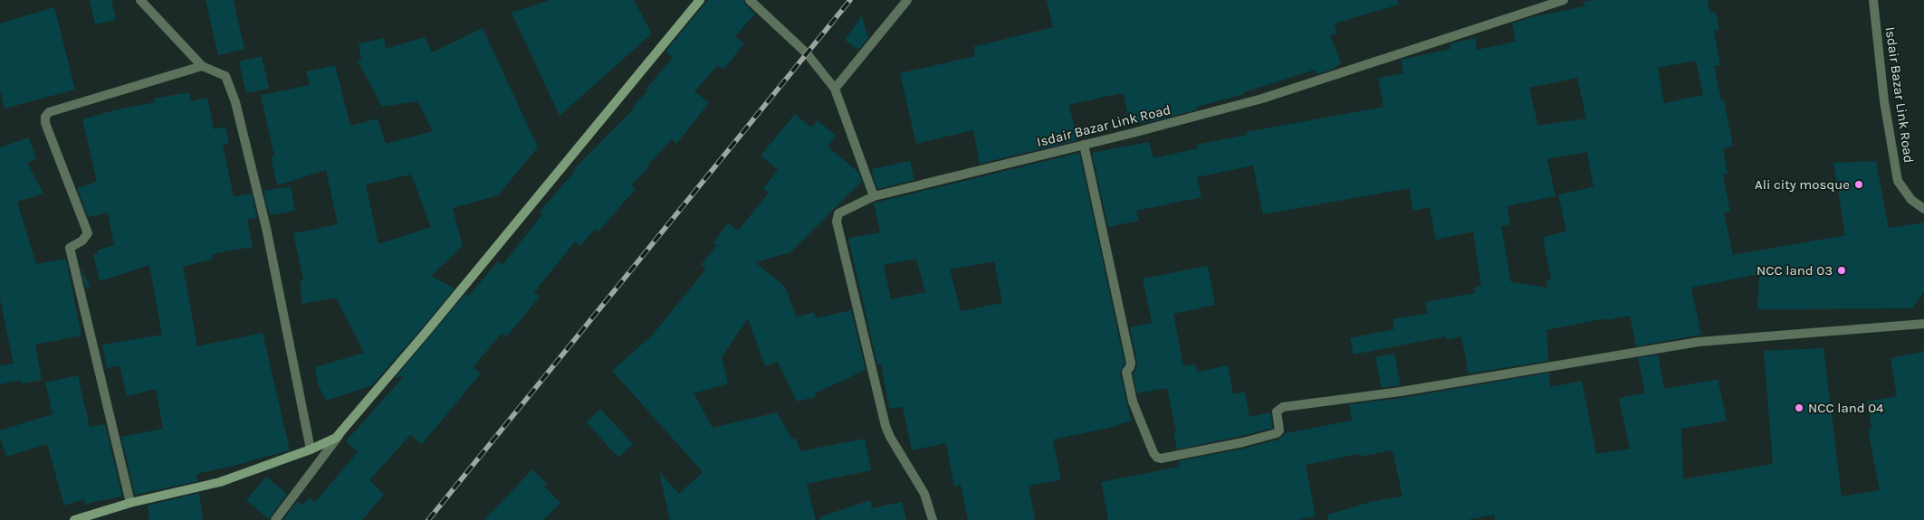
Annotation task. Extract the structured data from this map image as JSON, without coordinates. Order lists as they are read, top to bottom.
{
  "streets": {
    "street": ["Isdair Bazar Link Road"]
  },
  "places": ["Ali city mosque", "NCC land 03", "NCC land 04"]
}
